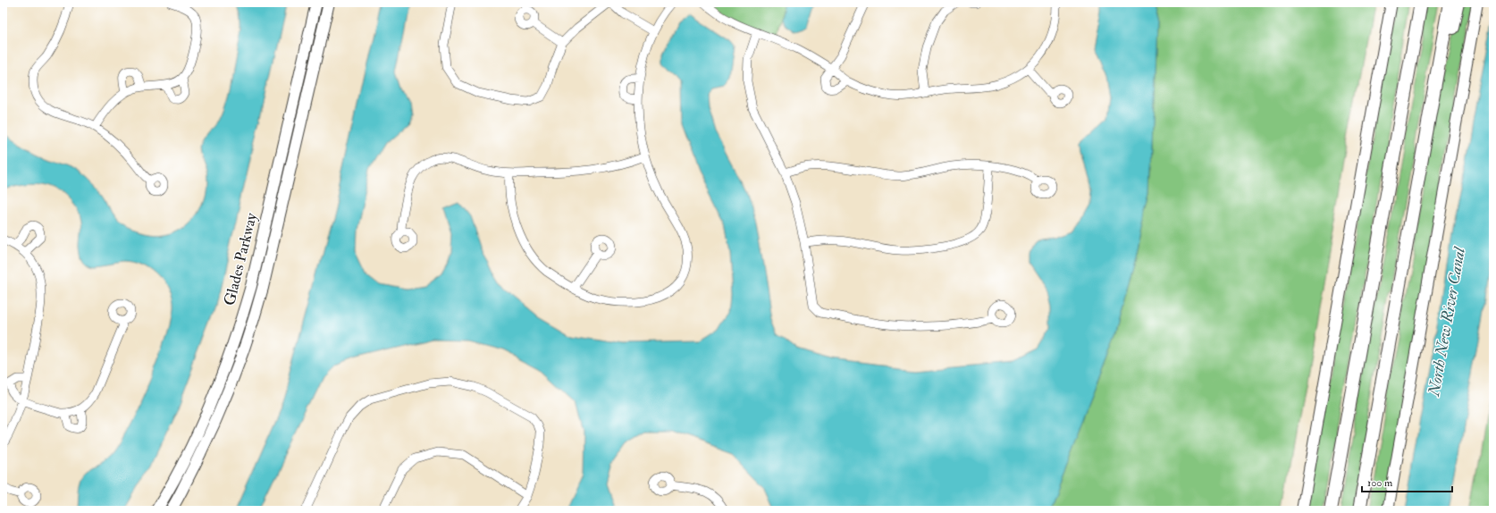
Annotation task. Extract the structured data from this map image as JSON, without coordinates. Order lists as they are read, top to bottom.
{
  "streets": {
    "main road": ["Glades Parkway"]
  },
  "water": ["North New River Canal"],
  "scale_bar": "100 m"
}
